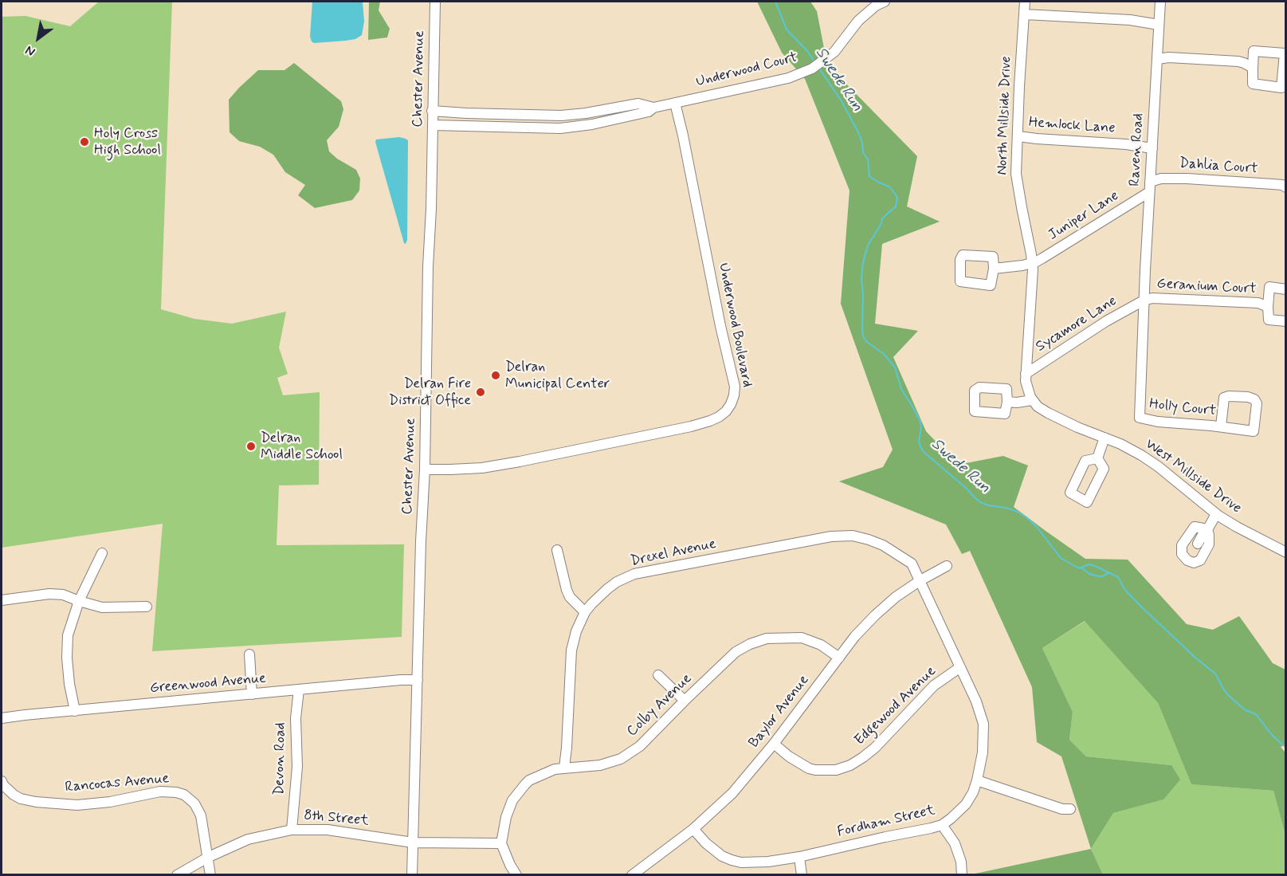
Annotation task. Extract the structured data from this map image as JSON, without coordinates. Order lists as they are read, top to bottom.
{
  "streets": {
    "street": [
      "Underwood Court",
      "Chester Avenue",
      "North Millside Drive",
      "Hemlock Lane",
      "Raven Road",
      "Dahlia Court",
      "Juniper Lane",
      "Geranium Court",
      "Sycamore Lane",
      "Underwood Boulevard",
      "Holly Court",
      "West Millside Drive",
      "Drexel Avenue",
      "Greenwood Avenue",
      "Colby Avenue",
      "Edgewood Avenue",
      "Baylor Avenue",
      "Devon Road",
      "Rancocas Avenue",
      "8th Street",
      "Fordham Street"
    ]
  },
  "crossings": [
    ["Underwood Court", "Underwood Boulevard"],
    ["Chester Avenue", "Underwood Boulevard"],
    ["Chester Avenue", "Greenwood Avenue"],
    ["Chester Avenue", "8th Street"],
    ["North Millside Drive", "Hemlock Lane"],
    ["North Millside Drive", "Juniper Lane"],
    ["North Millside Drive", "Sycamore Lane"],
    ["North Millside Drive", "West Millside Drive"],
    ["Hemlock Lane", "Raven Road"],
    ["Raven Road", "Dahlia Court"],
    ["Raven Road", "Juniper Lane"],
    ["Raven Road", "Geranium Court"],
    ["Raven Road", "Sycamore Lane"],
    ["Raven Road", "Holly Court"],
    ["Geranium Court", "Sycamore Lane"],
    ["Geranium Court", "Holly Court"],
    ["Sycamore Lane", "Holly Court"],
    ["Drexel Avenue", "Colby Avenue"],
    ["Drexel Avenue", "Baylor Avenue"],
    ["Drexel Avenue", "Fordham Street"],
    ["Greenwood Avenue", "Devon Road"],
    ["Colby Avenue", "Baylor Avenue"],
    ["Colby Avenue", "8th Street"],
    ["Edgewood Avenue", "Baylor Avenue"],
    ["Edgewood Avenue", "Fordham Street"],
    ["Baylor Avenue", "Fordham Street"],
    ["Devon Road", "8th Street"],
    ["Rancocas Avenue", "8th Street"]
  ],
  "water": ["Swede Run"],
  "places": [
    "Holy Cross High School",
    "Delran Municipal Center",
    "Delran Fire District Office",
    "Delran Middle School"
  ],
  "north": "bottom left"
}
